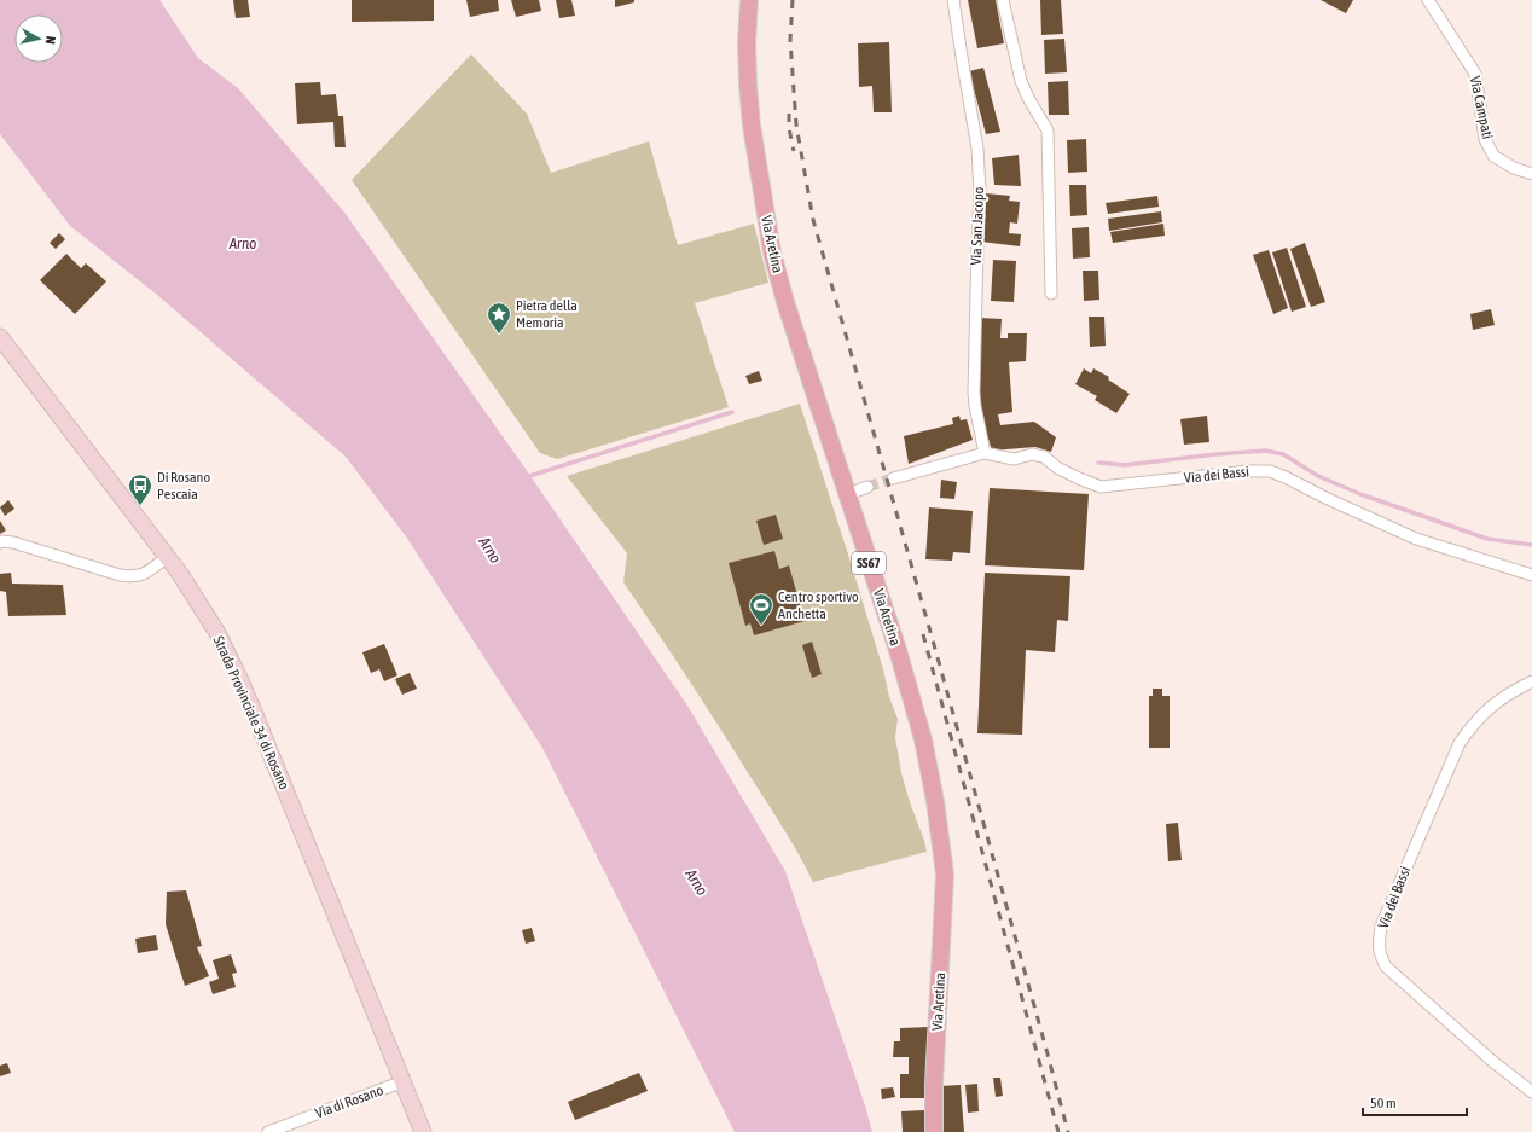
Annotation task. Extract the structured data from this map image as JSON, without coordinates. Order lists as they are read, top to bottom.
{
  "streets": {
    "main road": ["Via Aretina", "SS67", "Strada Provinciale 34 di Rosano"],
    "street": [
      "Via Campati",
      "Via San Jacopo",
      "Via dei Bassi",
      "Via di Rosano"
    ]
  },
  "crossings": [
    ["Via San Jacopo", "Via dei Bassi"],
    ["Strada Provinciale 34 di Rosano", "Via di Rosano"]
  ],
  "water": ["Arno"],
  "places": {
    "place": ["Pietra della Memoria"],
    "bus stop": ["Di Rosano Pescaia"],
    "sports": ["Centro sportivo Anchetta"]
  },
  "scale_bar": "50 m",
  "north": "right"
}
